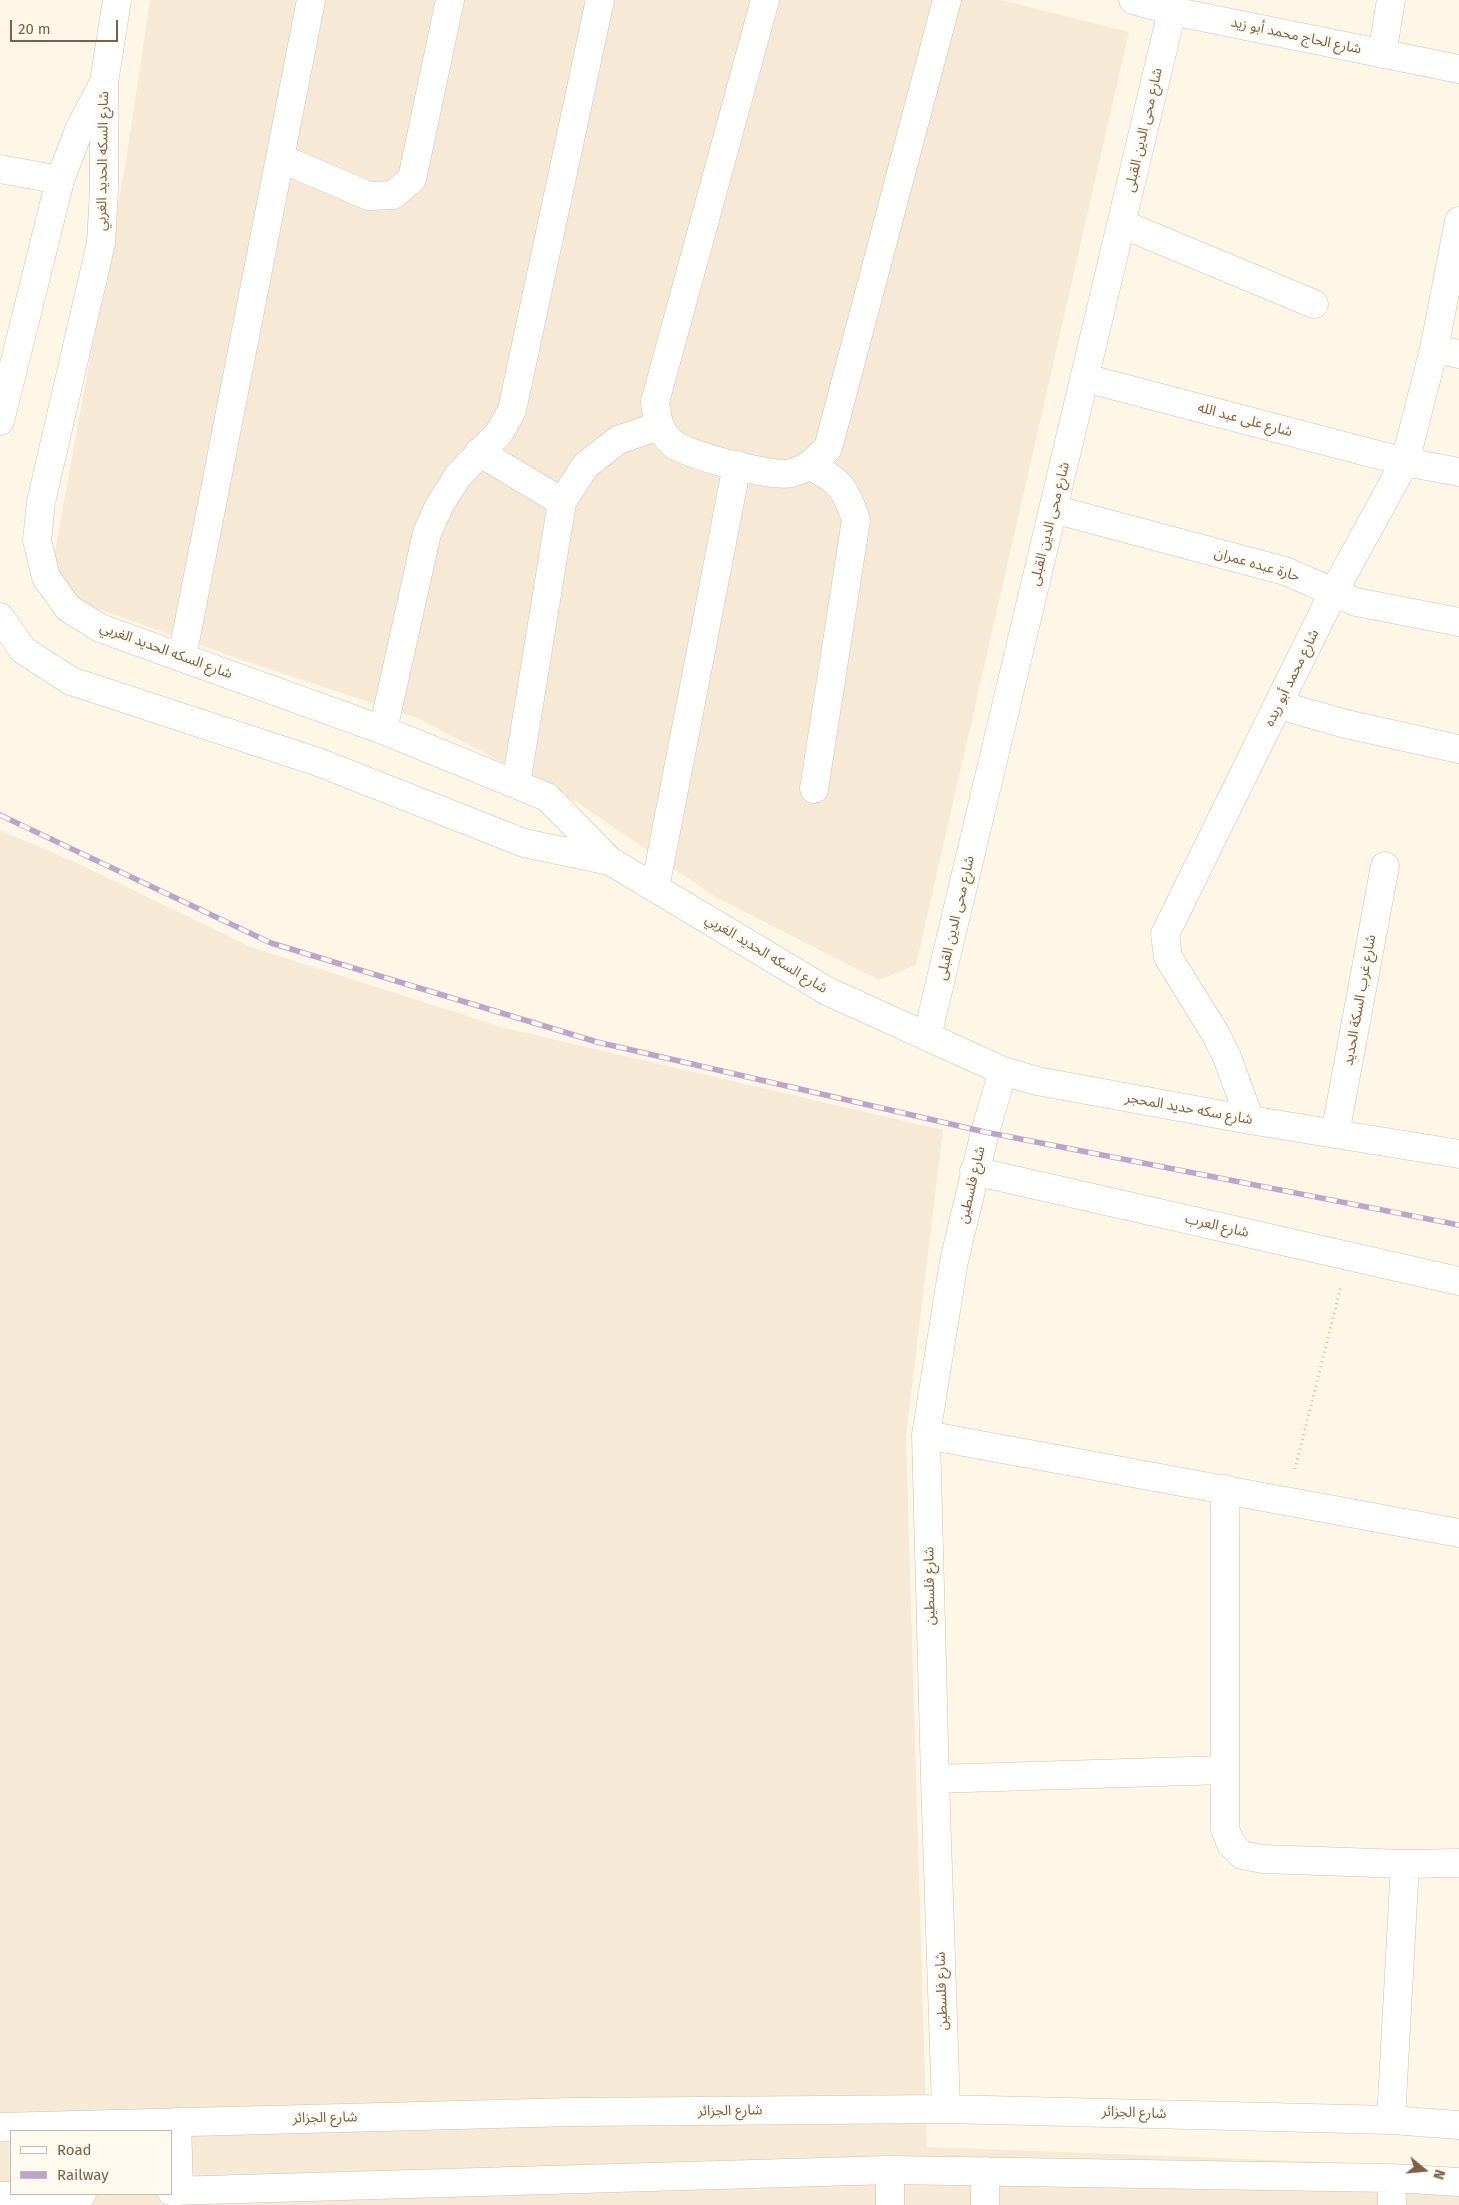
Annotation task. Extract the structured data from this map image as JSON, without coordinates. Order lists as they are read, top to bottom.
{
  "streets": {
    "street": [
      "شارع الحاج محمد أبو زيد",
      "شارع محى الدين القبلى",
      "شارع السكه الحديد الغربي",
      "شارع على عبد الله",
      "حارة عبده عمران",
      "شارع محمد أبو ريده",
      "شارع غرب السكة الحديد",
      "شارع سكه حديد المحجر",
      "شارع فلسطين",
      "شارع العرب",
      "شارع الجزائر"
    ]
  },
  "crossings": [
    ["شارع الحاج محمد أبو زيد", "شارع محى الدين القبلى"],
    ["شارع محى الدين القبلى", "شارع السكه الحديد الغربي"],
    ["شارع محى الدين القبلى", "شارع على عبد الله"],
    ["شارع محى الدين القبلى", "حارة عبده عمران"],
    ["شارع محى الدين القبلى", "شارع سكه حديد المحجر"],
    ["شارع السكه الحديد الغربي", "شارع سكه حديد المحجر"],
    ["شارع على عبد الله", "شارع محمد أبو ريده"],
    ["حارة عبده عمران", "شارع محمد أبو ريده"],
    ["شارع محمد أبو ريده", "شارع سكه حديد المحجر"],
    ["شارع غرب السكة الحديد", "شارع سكه حديد المحجر"],
    ["شارع سكه حديد المحجر", "شارع فلسطين"],
    ["شارع فلسطين", "شارع العرب"],
    ["شارع فلسطين", "شارع الجزائر"]
  ],
  "legend": ["Road", "Railway"],
  "scale_bar": "20 m",
  "north": "right"
}
